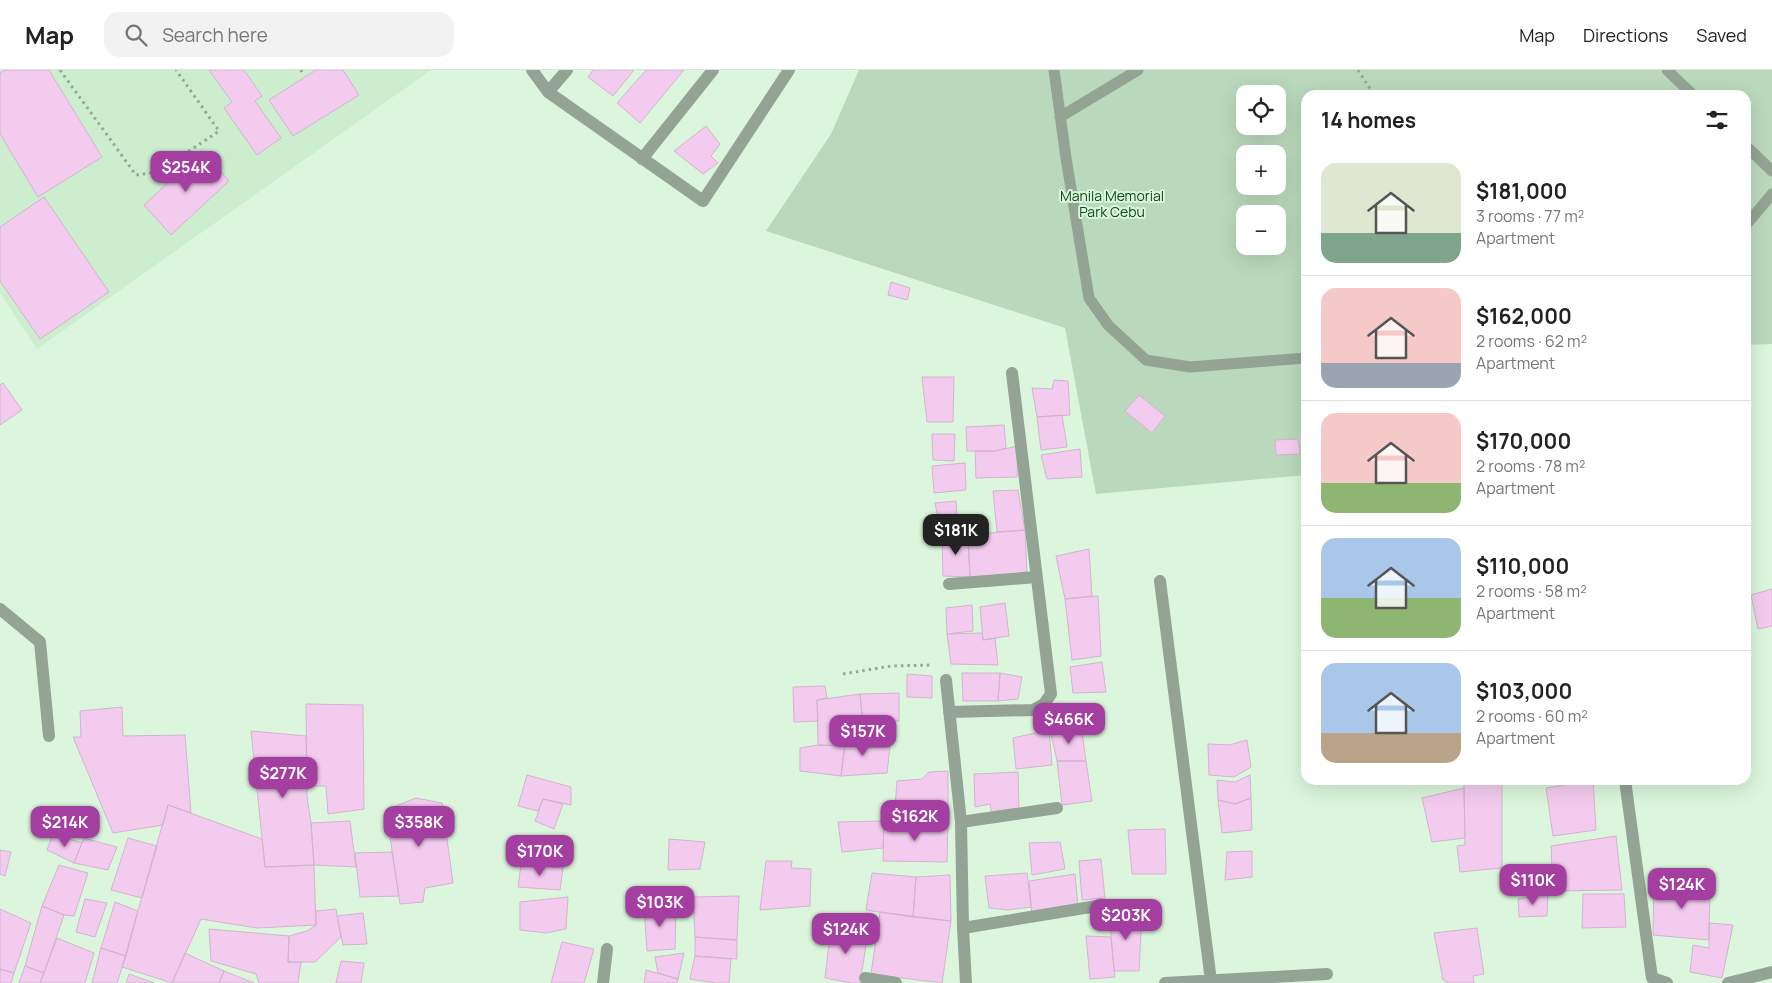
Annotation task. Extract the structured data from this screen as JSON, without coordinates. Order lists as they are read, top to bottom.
{
  "parks": ["Manila Memorial Park Cebu"],
  "page": {
    "header": "Map",
    "search": "Search here",
    "nav": ["Map", "Directions", "Saved"],
    "map_buttons": ["+", "−"],
    "heading": "14 homes",
    "list": [
      {
        "name": "$181,000",
        "note": "3 rooms · 77 m² · Apartment"
      },
      {
        "name": "$162,000",
        "note": "2 rooms · 62 m² · Apartment"
      },
      {
        "name": "$170,000",
        "note": "2 rooms · 78 m² · Apartment"
      },
      {
        "name": "$110,000",
        "note": "2 rooms · 58 m² · Apartment"
      },
      {
        "name": "$103,000",
        "note": "2 rooms · 60 m² · Apartment"
      }
    ],
    "price": [
      "$254K",
      "$181K",
      "$466K",
      "$157K",
      "$277K",
      "$162K",
      "$214K",
      "$358K",
      "$170K",
      "$110K",
      "$124K",
      "$103K",
      "$203K",
      "$124K"
    ]
  }
}
